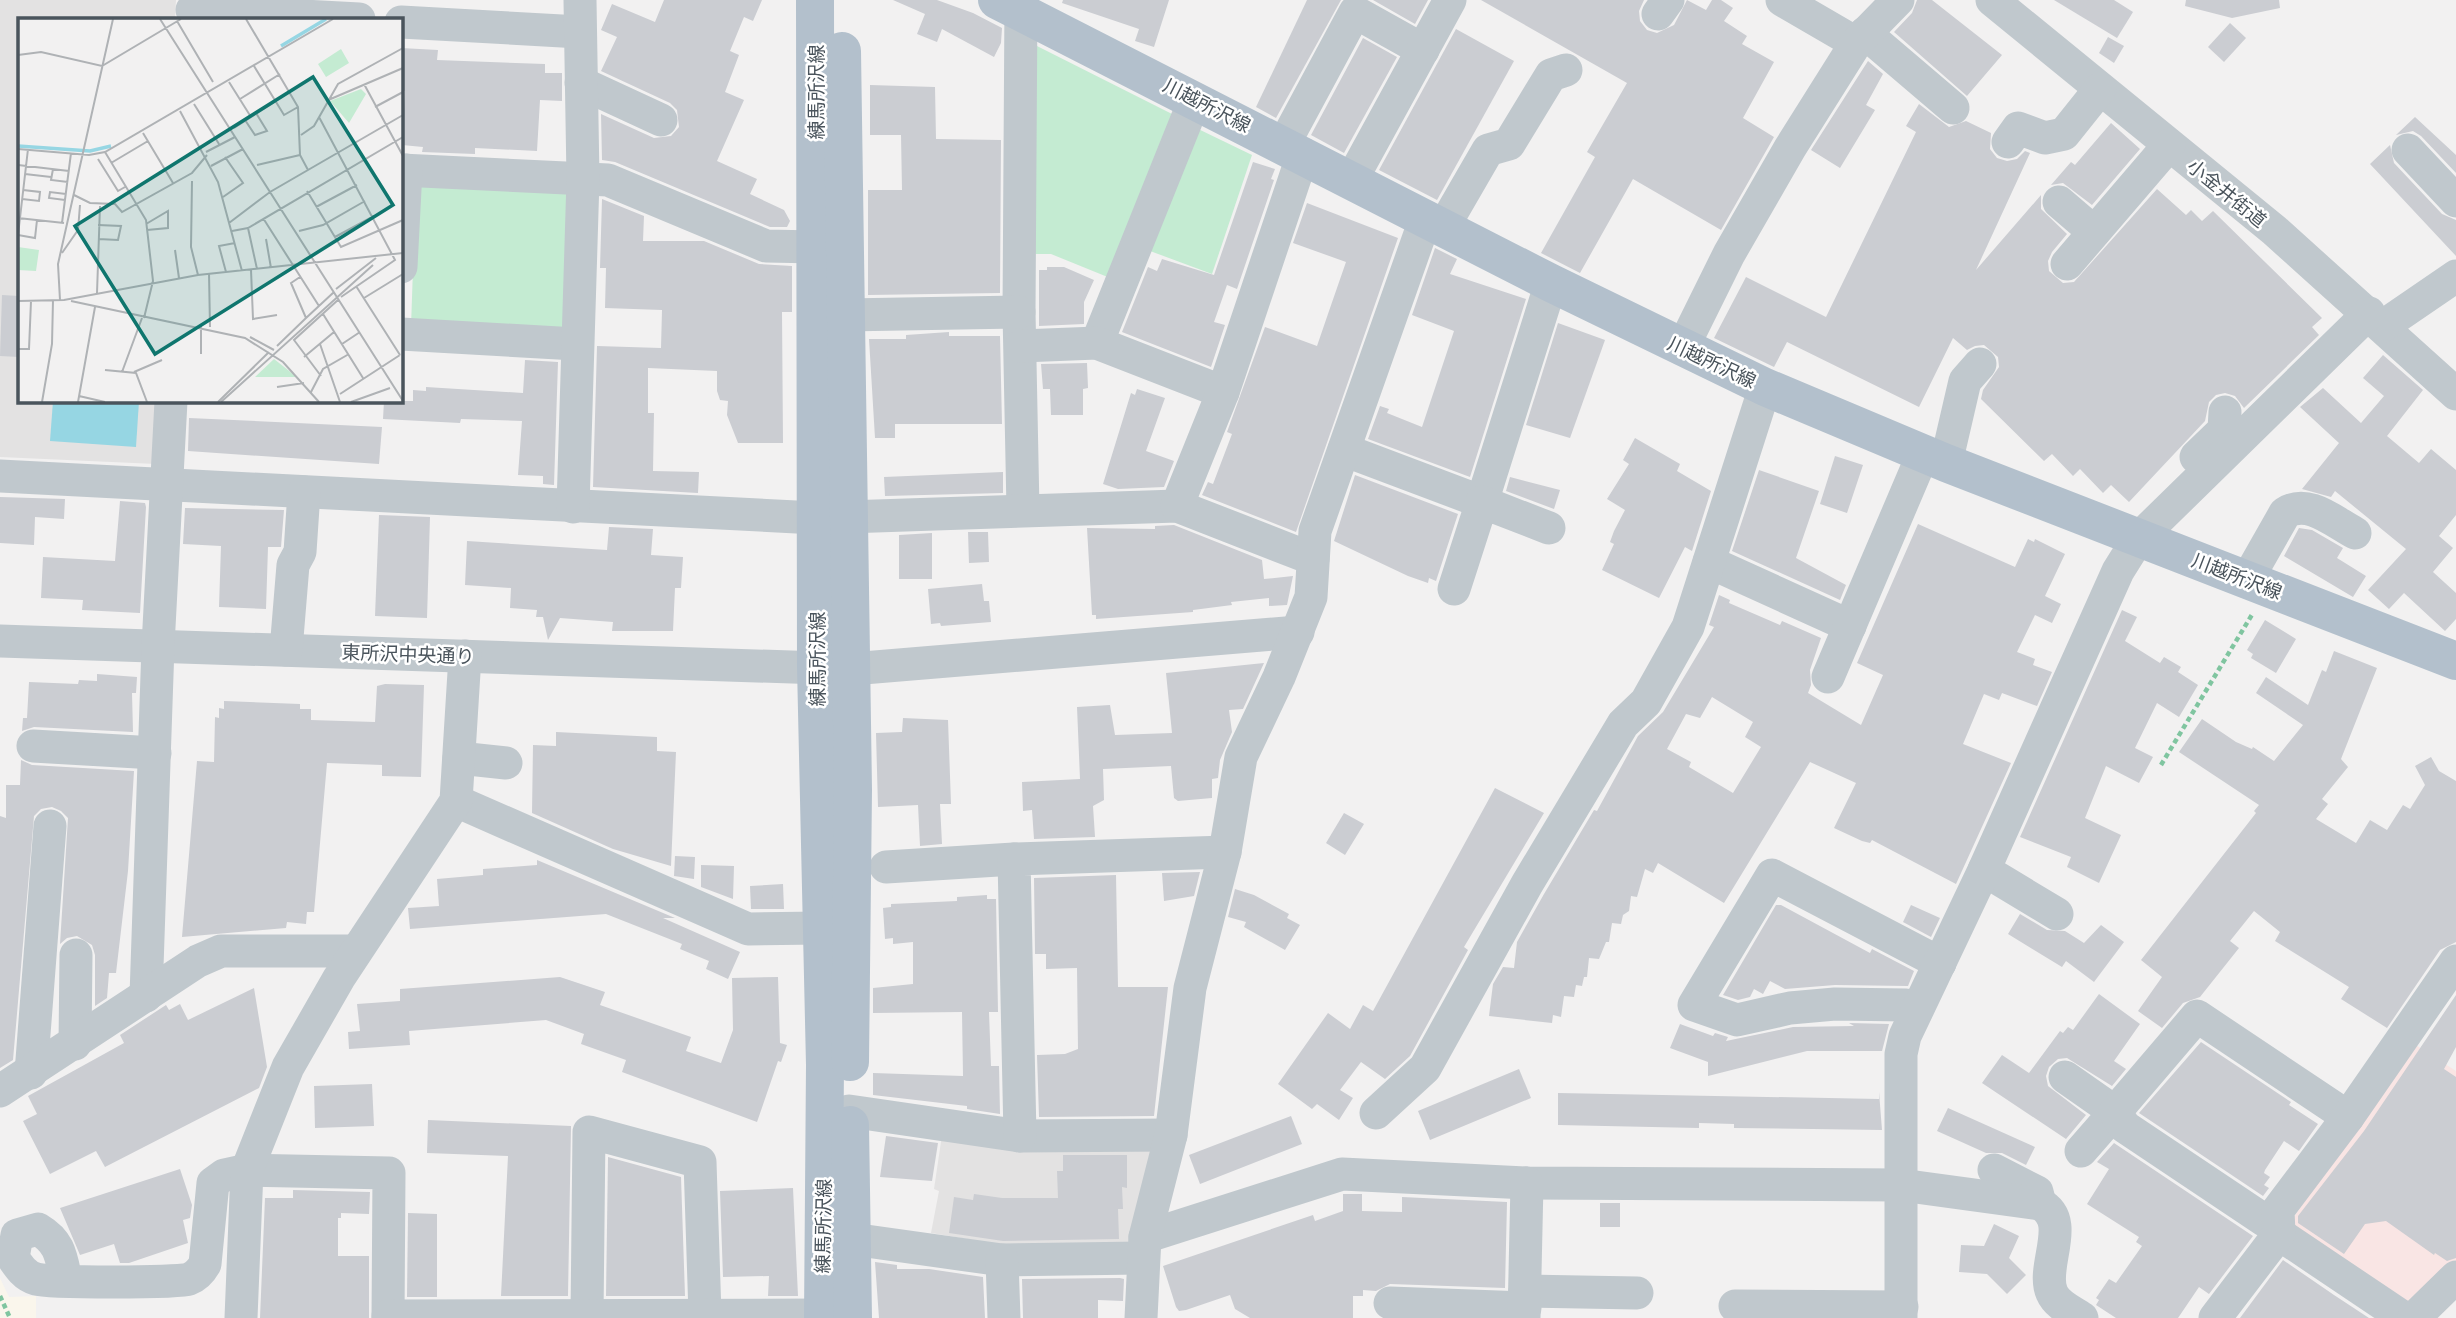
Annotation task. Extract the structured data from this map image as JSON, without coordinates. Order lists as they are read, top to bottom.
{
  "streets": {
    "main road": ["練馬所沢線", "川越所沢線"],
    "street": ["小金井街道", "東所沢中央通り"]
  },
  "crossings": [
    ["練馬所沢線", "東所沢中央通り"]
  ]
}
